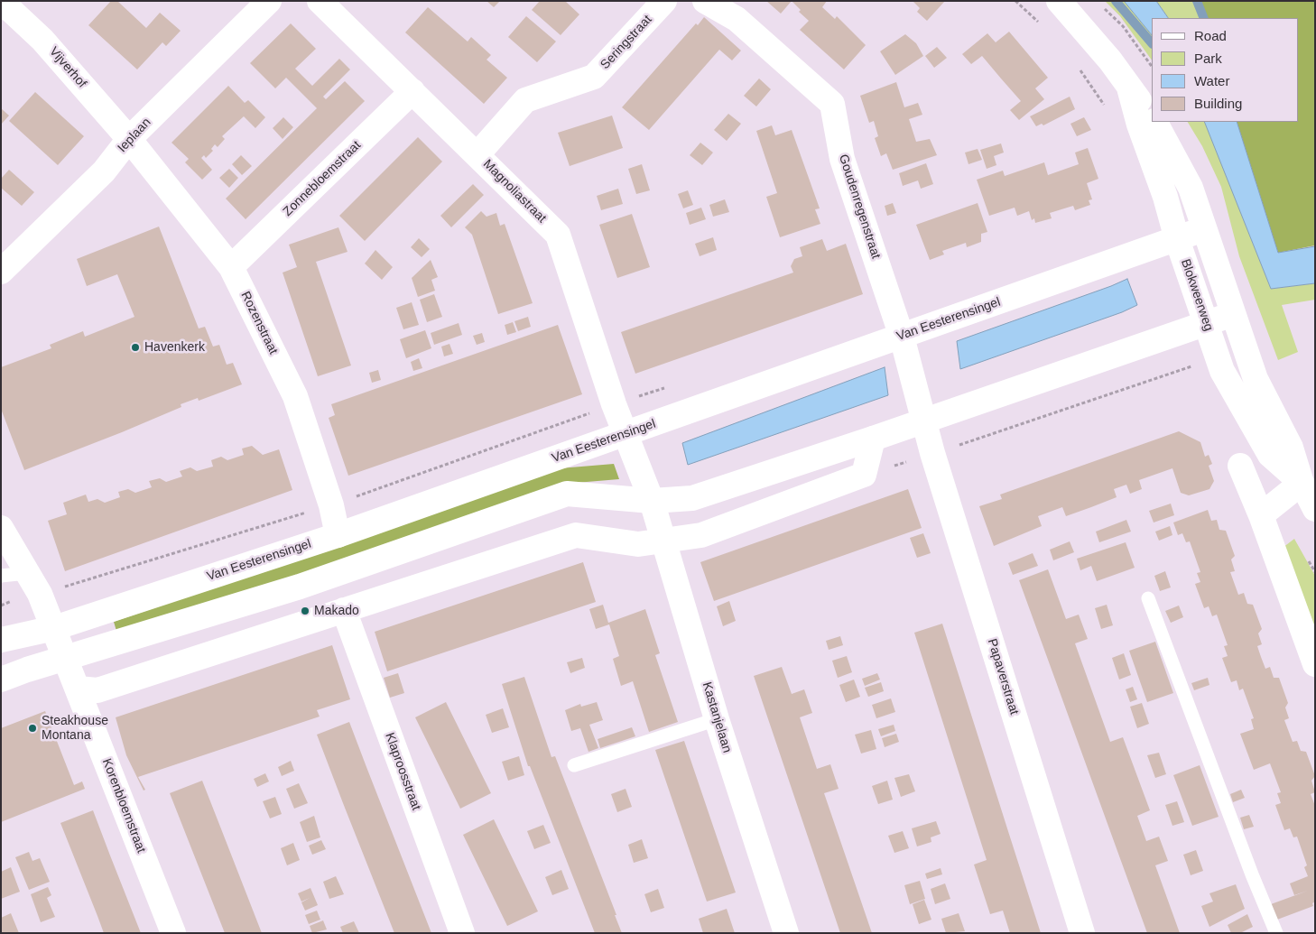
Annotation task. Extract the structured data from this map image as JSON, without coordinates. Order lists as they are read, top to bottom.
{
  "streets": {
    "street": [
      "Seringstraat",
      "Vijverhof",
      "Ieplaan",
      "Zonnebloemstraat",
      "Magnoliastraat",
      "Goudenregenstraat",
      "Blokweerweg",
      "Van Eesterensingel",
      "Rozenstraat",
      "Papaverstraat",
      "Kastanjelaan",
      "Klaproosstraat",
      "Korenbloemstraat"
    ]
  },
  "crossings": [
    ["Seringstraat", "Magnoliastraat"],
    ["Vijverhof", "Ieplaan"],
    ["Vijverhof", "Rozenstraat"],
    ["Ieplaan", "Rozenstraat"],
    ["Zonnebloemstraat", "Magnoliastraat"],
    ["Zonnebloemstraat", "Rozenstraat"],
    ["Magnoliastraat", "Van Eesterensingel"],
    ["Magnoliastraat", "Kastanjelaan"],
    ["Goudenregenstraat", "Van Eesterensingel"],
    ["Goudenregenstraat", "Papaverstraat"],
    ["Blokweerweg", "Van Eesterensingel"],
    ["Van Eesterensingel", "Rozenstraat"],
    ["Van Eesterensingel", "Korenbloemstraat"]
  ],
  "places": ["Havenkerk", "Makado", "Steakhouse Montana"],
  "legend": [
    "Road",
    "Park",
    "Water",
    "Building"
  ]
}
